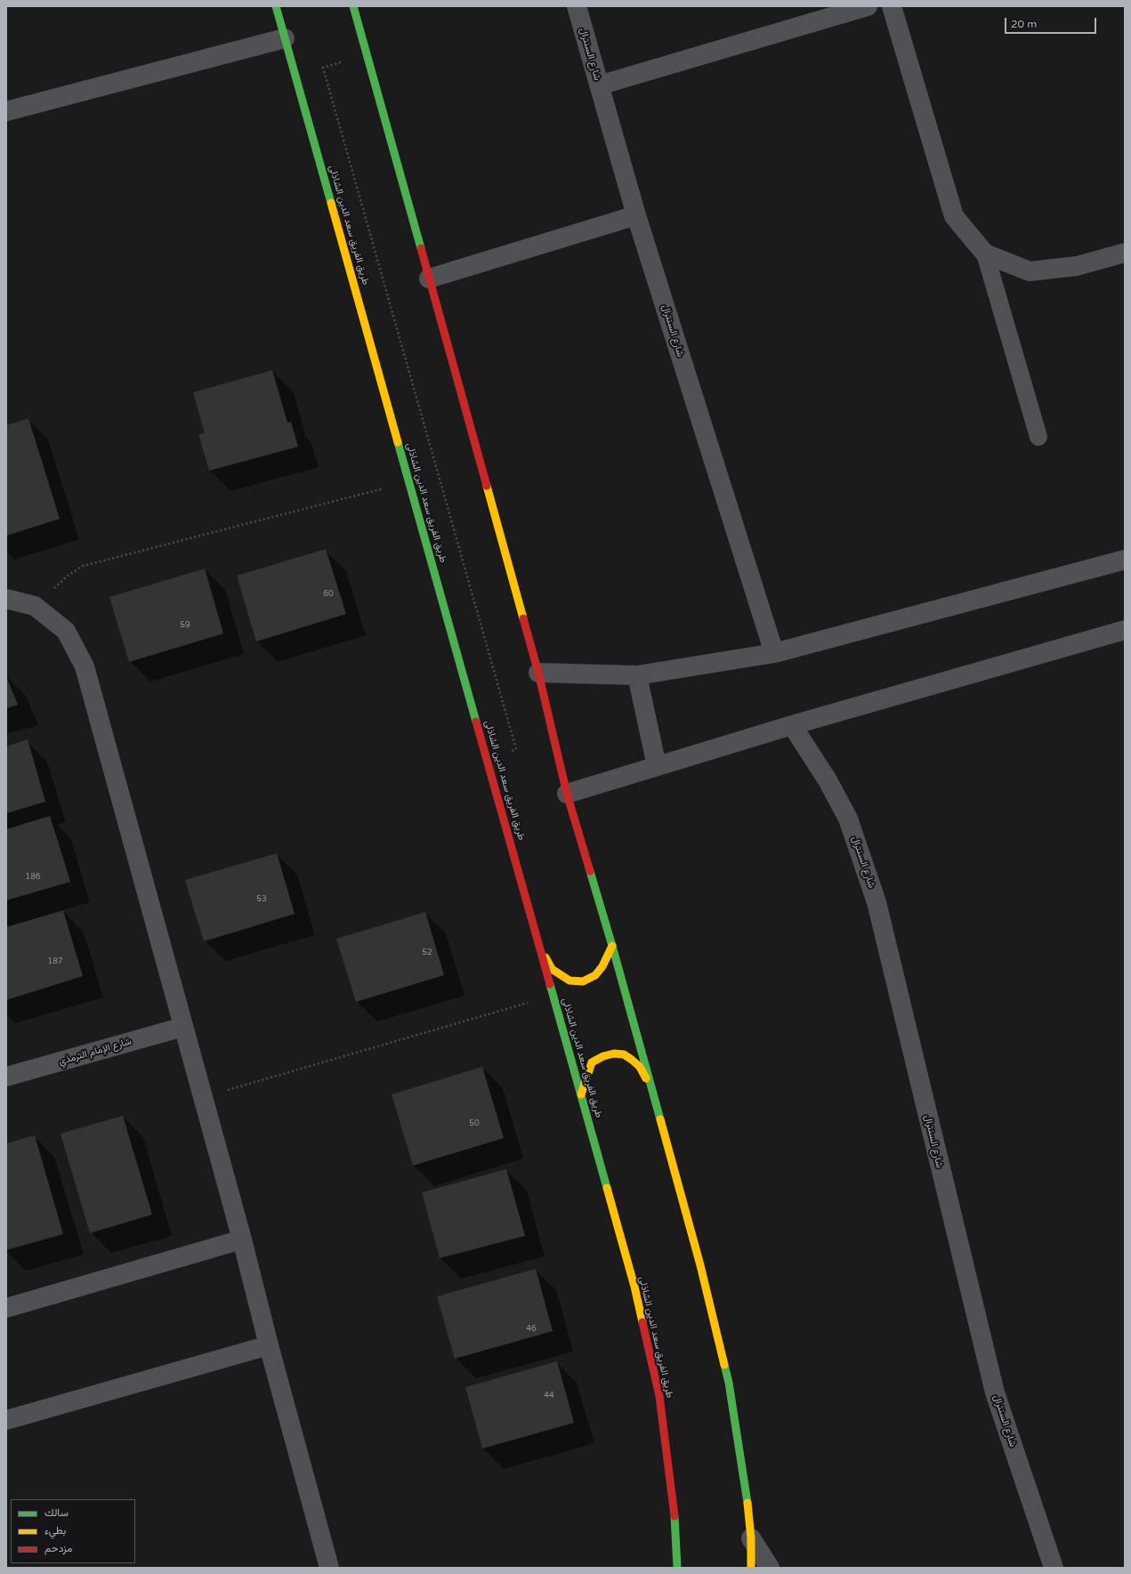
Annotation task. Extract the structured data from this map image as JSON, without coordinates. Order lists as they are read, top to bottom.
{
  "streets": {
    "street": ["شارع السنترال", "طريق الفريق سعد الدين الشاذلى", "شارع الإمام الترمذي"]
  },
  "house_numbers": [
    "60",
    "59",
    "186",
    "53",
    "52",
    "187",
    "50",
    "46",
    "44"
  ],
  "legend": ["سالك", "بطيء", "مزدحم"],
  "scale_bar": "20 m"
}
